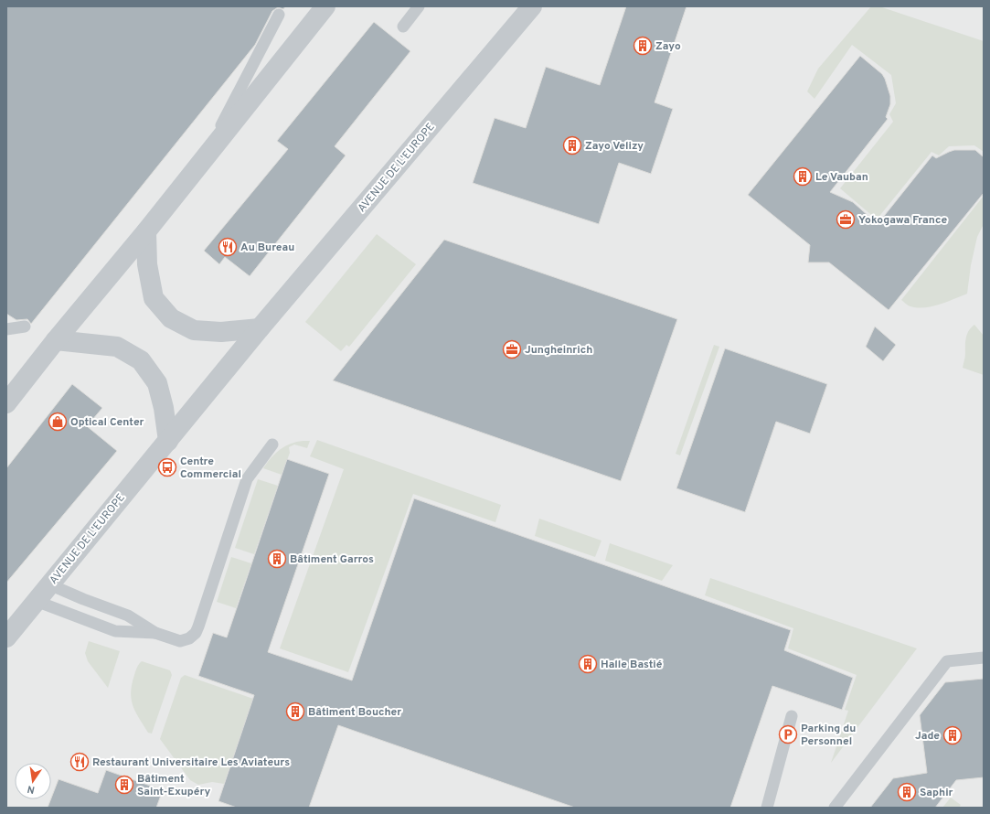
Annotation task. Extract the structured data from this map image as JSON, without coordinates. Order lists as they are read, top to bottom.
{
  "streets": {
    "street": ["AVENUE DE L'EUROPE"]
  },
  "places": {
    "building": [
      "Zayo",
      "Zayo Velizy",
      "Le Vauban",
      "Bâtiment Garros",
      "Halle Bastié",
      "Bâtiment Boucher",
      "Jade",
      "Bâtiment Saint-Exupéry",
      "Saphir"
    ],
    "office": ["Yokogawa France", "Jungheinrich"],
    "restaurant": ["Au Bureau", "Restaurant Universitaire Les Aviateurs"],
    "shop": ["Optical Center"],
    "bus stop": ["Centre Commercial"],
    "parking": ["Parking du Personnel"]
  },
  "north": "bottom"
}
